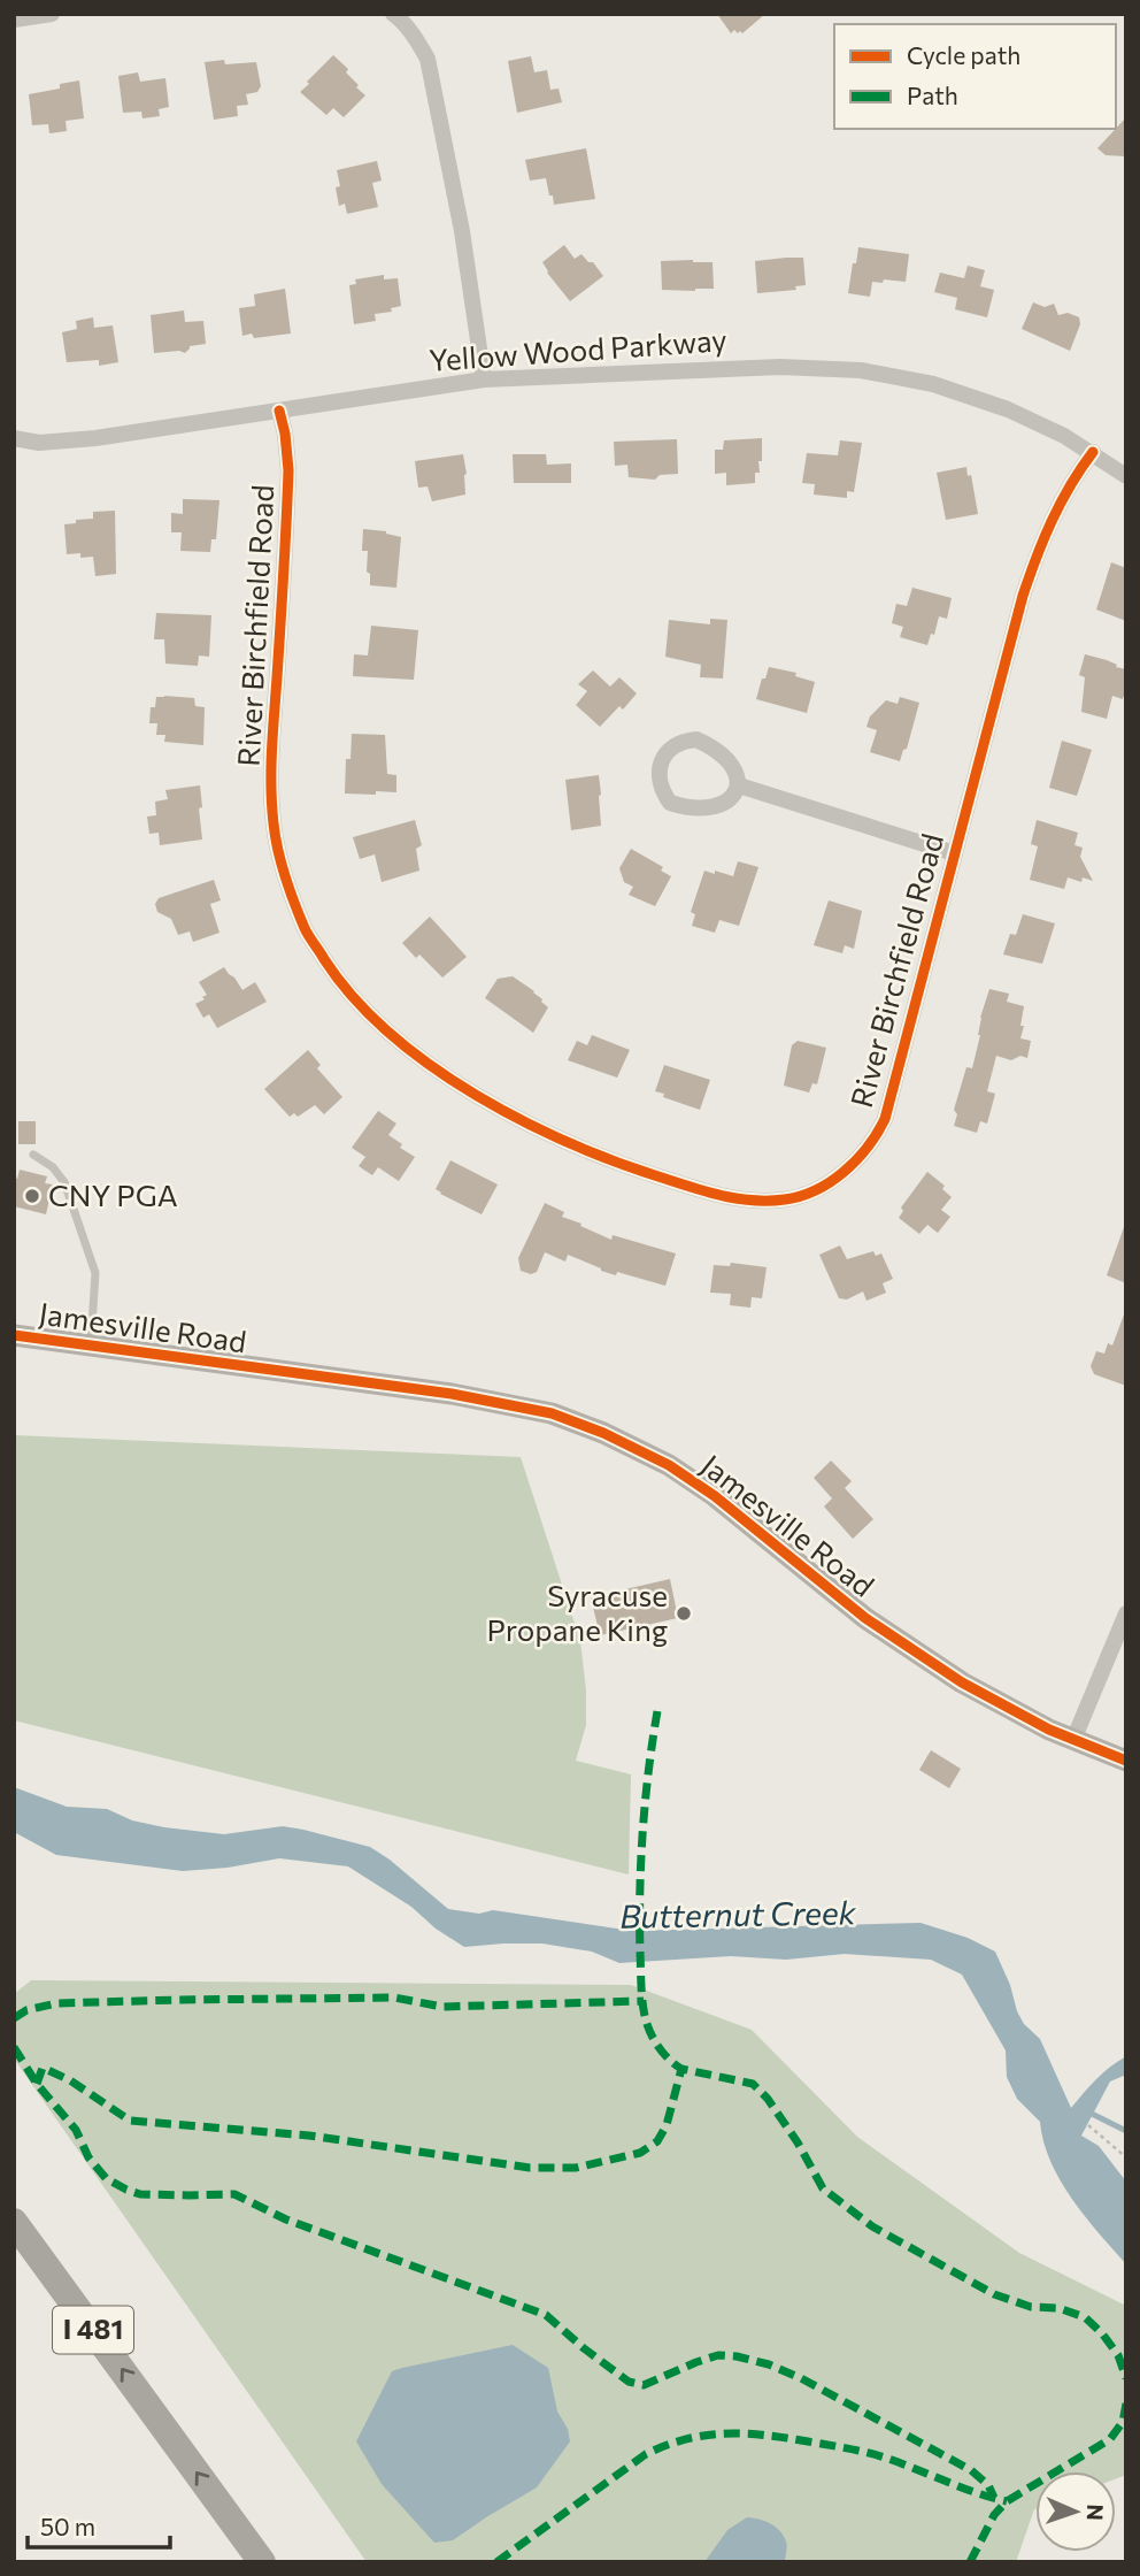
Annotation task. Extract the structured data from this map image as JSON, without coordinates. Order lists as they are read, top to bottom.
{
  "streets": {
    "highway": ["I 481"],
    "street": ["Yellow Wood Parkway", "River Birchfield Road", "Jamesville Road"]
  },
  "crossings": [
    ["Yellow Wood Parkway", "River Birchfield Road"]
  ],
  "water": ["Butternut Creek"],
  "places": ["CNY PGA", "Syracuse Propane King"],
  "legend": ["Cycle path", "Path"],
  "scale_bar": "50 m",
  "north": "right"
}
